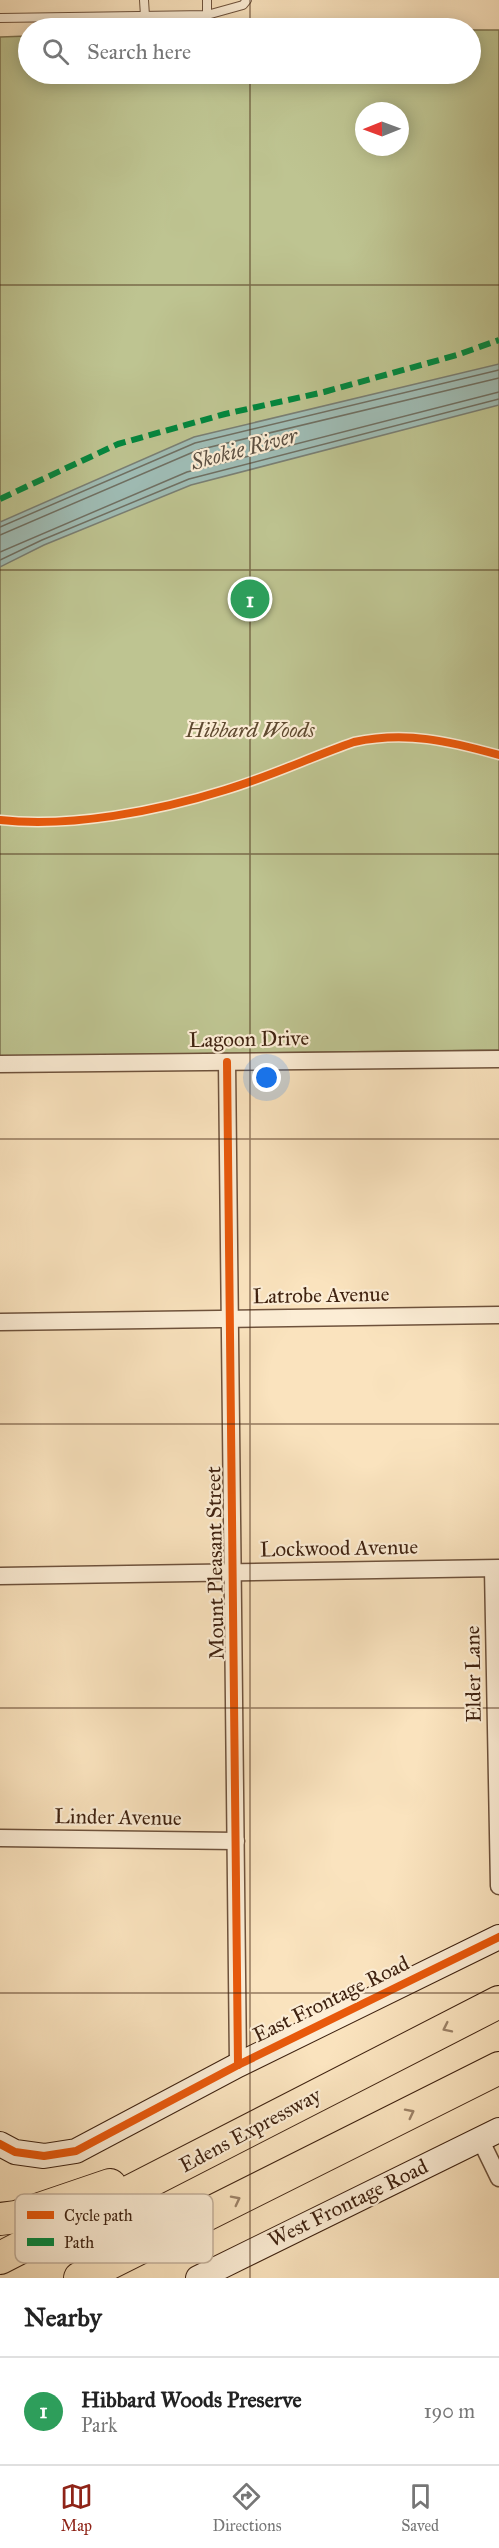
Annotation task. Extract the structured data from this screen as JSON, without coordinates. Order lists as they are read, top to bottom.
{
  "streets": {
    "highway": ["Edens Expressway"],
    "street": [
      "Lagoon Drive",
      "Latrobe Avenue",
      "Lockwood Avenue",
      "Mount Pleasant Street",
      "Elder Lane",
      "Linder Avenue",
      "East Frontage Road",
      "West Frontage Road"
    ]
  },
  "crossings": [
    ["Lagoon Drive", "Mount Pleasant Street"],
    ["Latrobe Avenue", "Mount Pleasant Street"],
    ["Lockwood Avenue", "Mount Pleasant Street"],
    ["Lockwood Avenue", "Elder Lane"],
    ["Mount Pleasant Street", "Linder Avenue"],
    ["Mount Pleasant Street", "East Frontage Road"]
  ],
  "water": ["Skokie River"],
  "parks": ["Hibbard Woods"],
  "legend": ["Cycle path", "Path"],
  "north": "left",
  "page": {
    "search": "Search here",
    "pins": "1",
    "heading": "Nearby",
    "list": [
      {
        "mark": "1",
        "name": "Hibbard Woods Preserve",
        "note": "Park",
        "value": "190 m"
      }
    ],
    "nav": ["Map", "Directions", "Saved"]
  }
}
